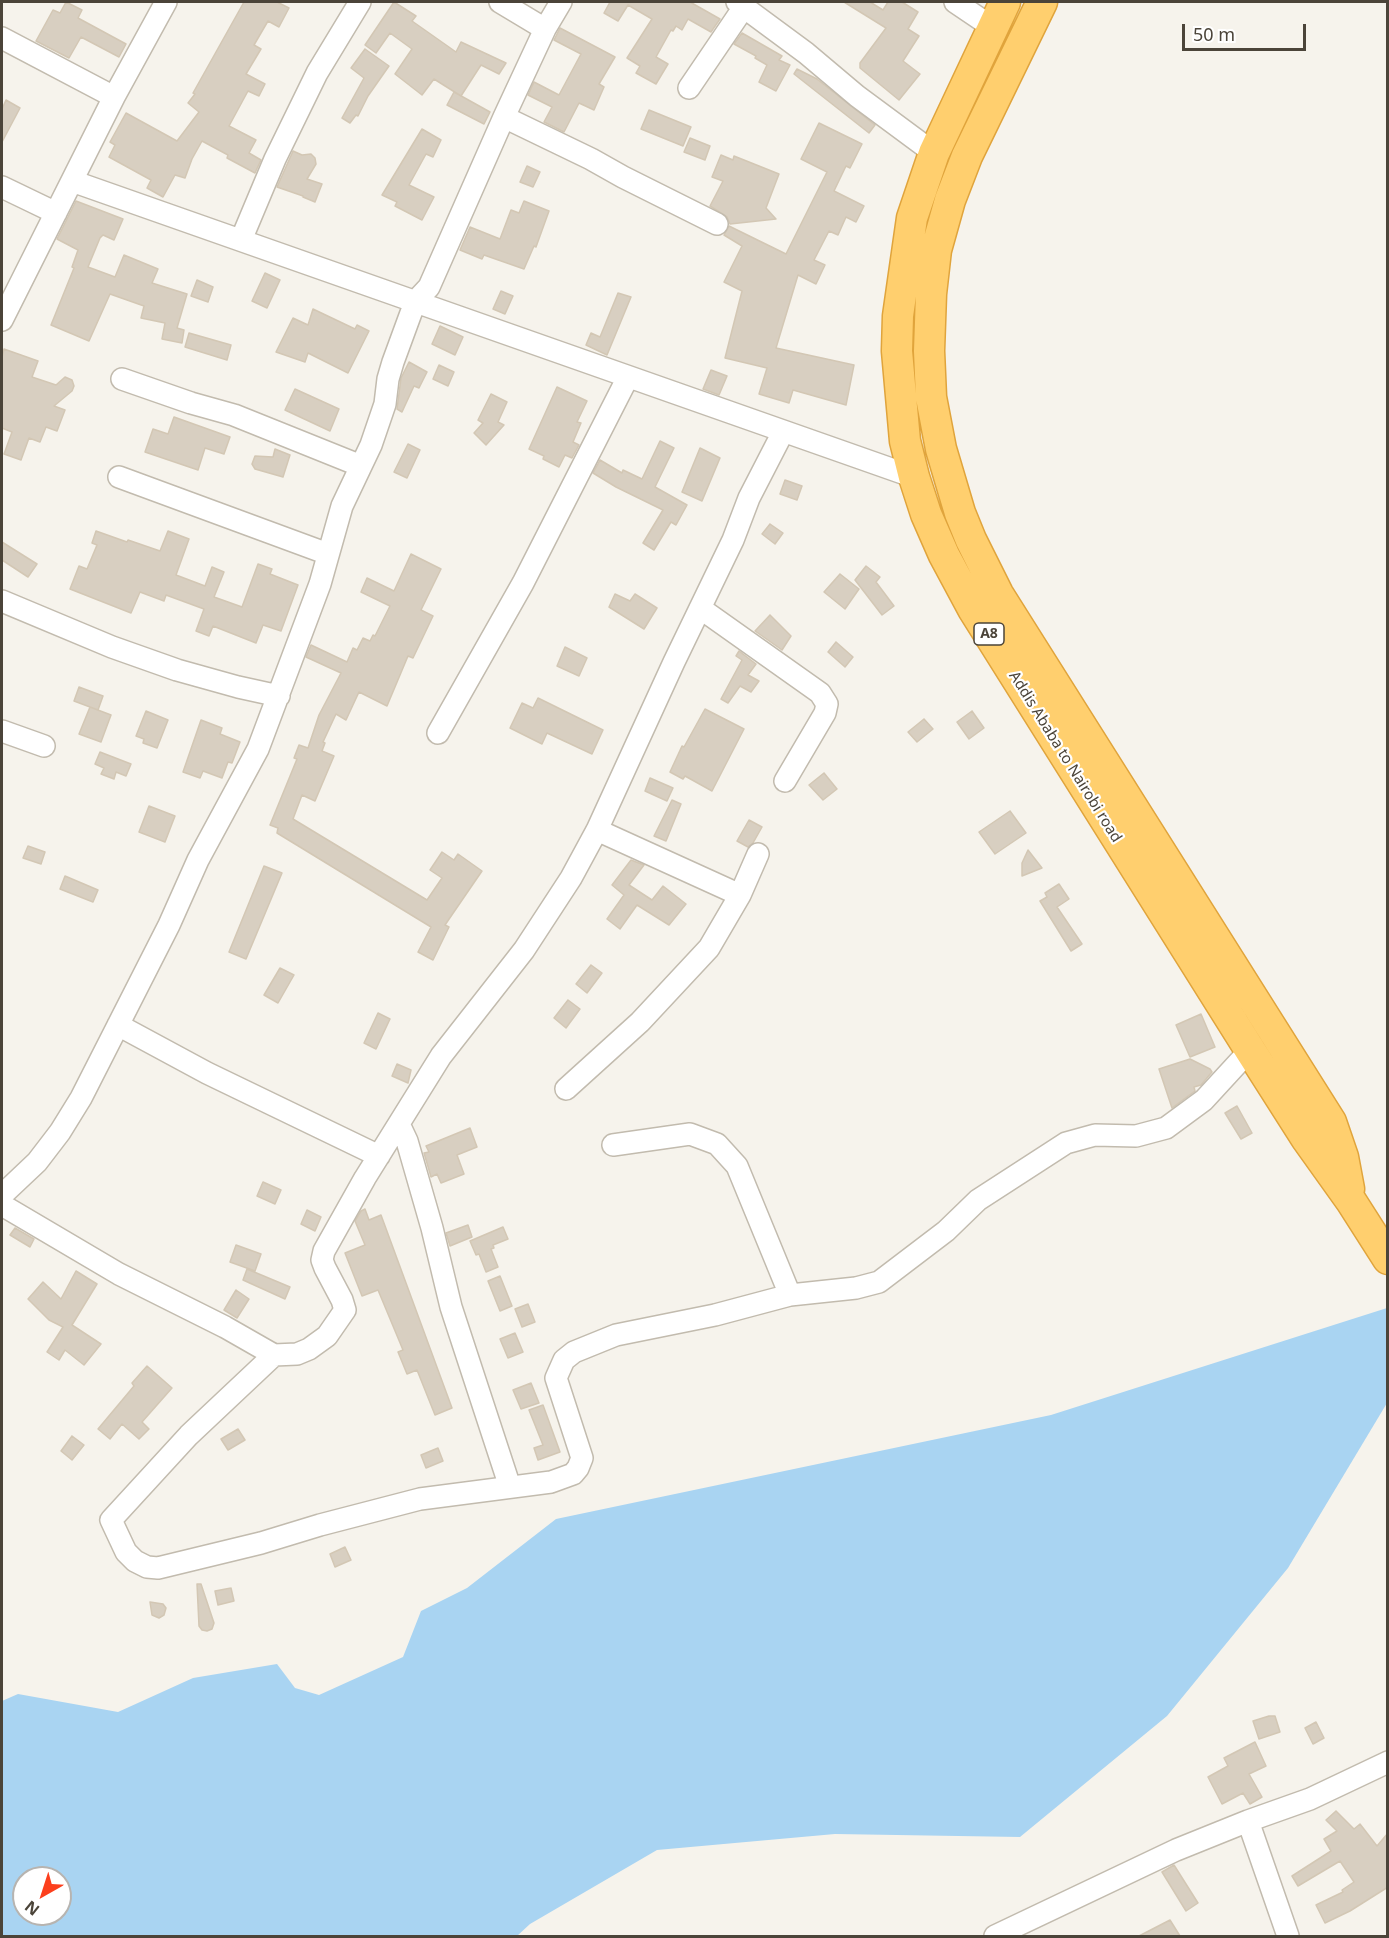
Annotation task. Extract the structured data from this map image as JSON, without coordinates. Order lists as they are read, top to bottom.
{
  "streets": {
    "highway": ["A8", "Addis Ababa to Nairobi road"]
  },
  "scale_bar": "50 m",
  "north": "bottom left"
}
